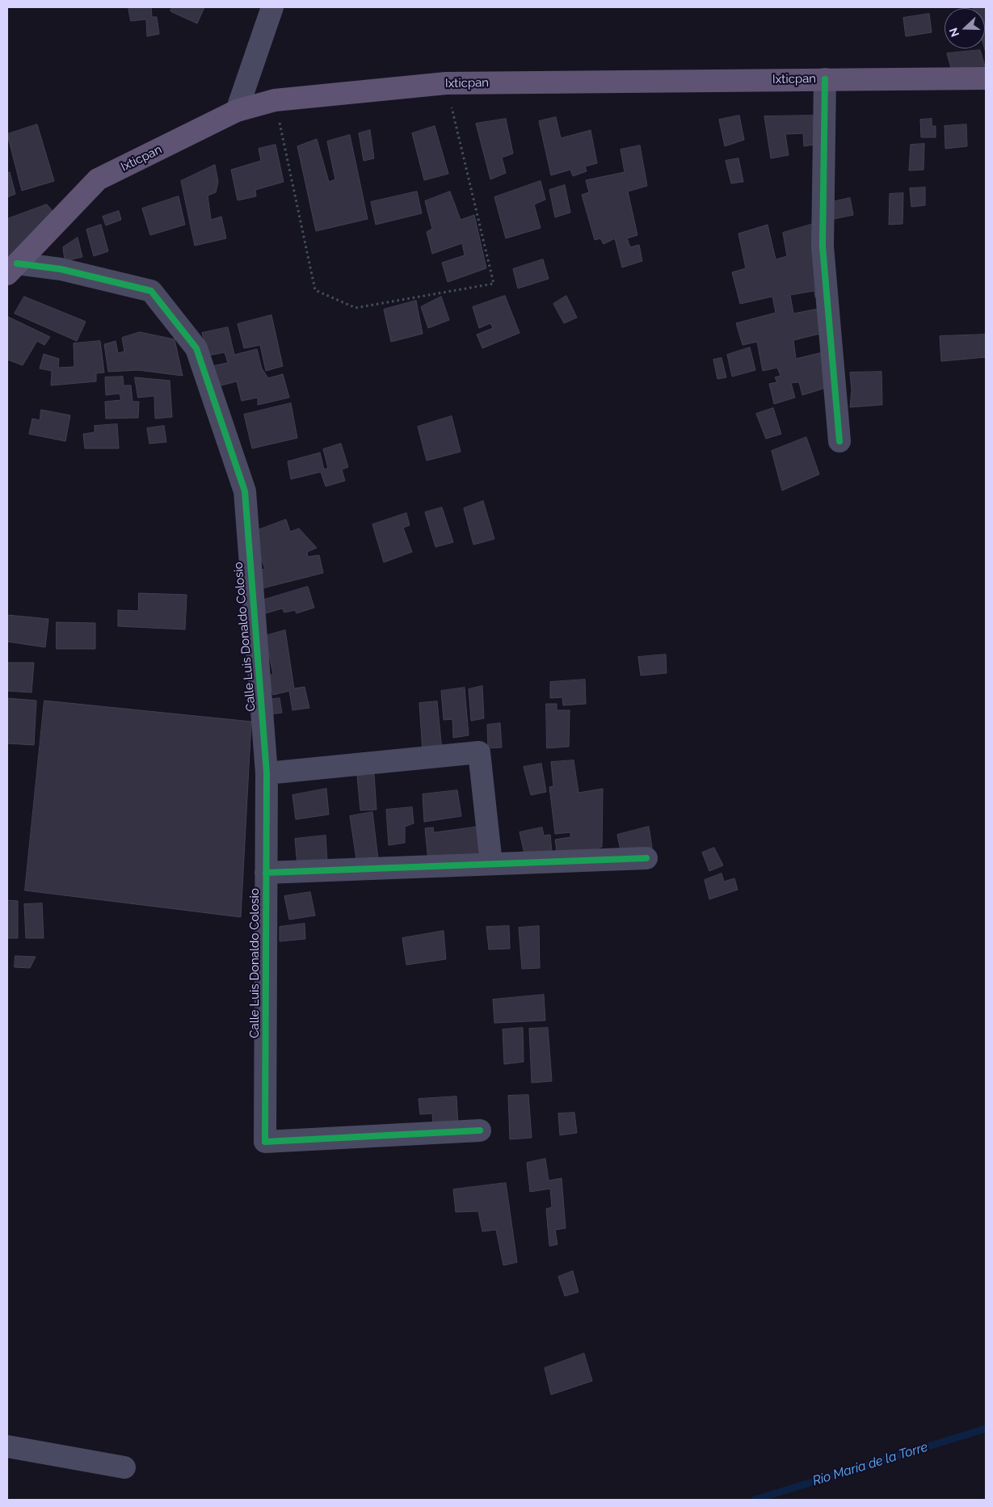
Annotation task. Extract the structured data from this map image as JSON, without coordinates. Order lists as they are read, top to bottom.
{
  "streets": {
    "main road": ["Ixticpan"],
    "street": ["Calle Luis Donaldo Colosio"]
  },
  "crossings": [
    ["Ixticpan", "Calle Luis Donaldo Colosio"]
  ],
  "water": ["Río María de la Torre"],
  "north": "left"
}
